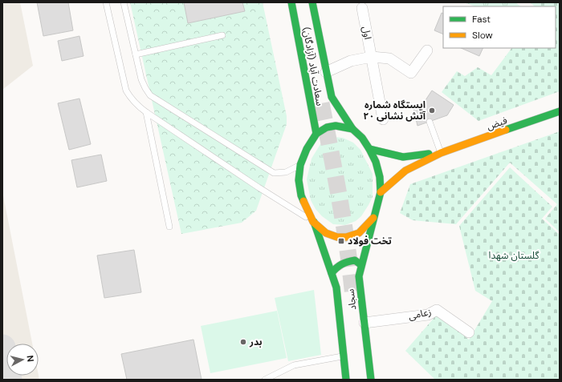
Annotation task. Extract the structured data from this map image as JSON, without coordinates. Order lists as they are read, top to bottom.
{
  "streets": {
    "main road": ["سعادت آباد (آزادگان)", "فیض", "سجاد"],
    "street": ["اول", "زعامی"]
  },
  "crossings": [
    ["سعادت آباد (آزادگان)", "سجاد"],
    ["سجاد", "زعامی"]
  ],
  "parks": ["گلستان شهدا"],
  "places": {
    "other": ["ایستگاه شماره ۲۰ آتش نشانی", "بدر"],
    "transit": ["تخت فولاد"]
  },
  "legend": ["Fast", "Slow"],
  "north": "right"
}
